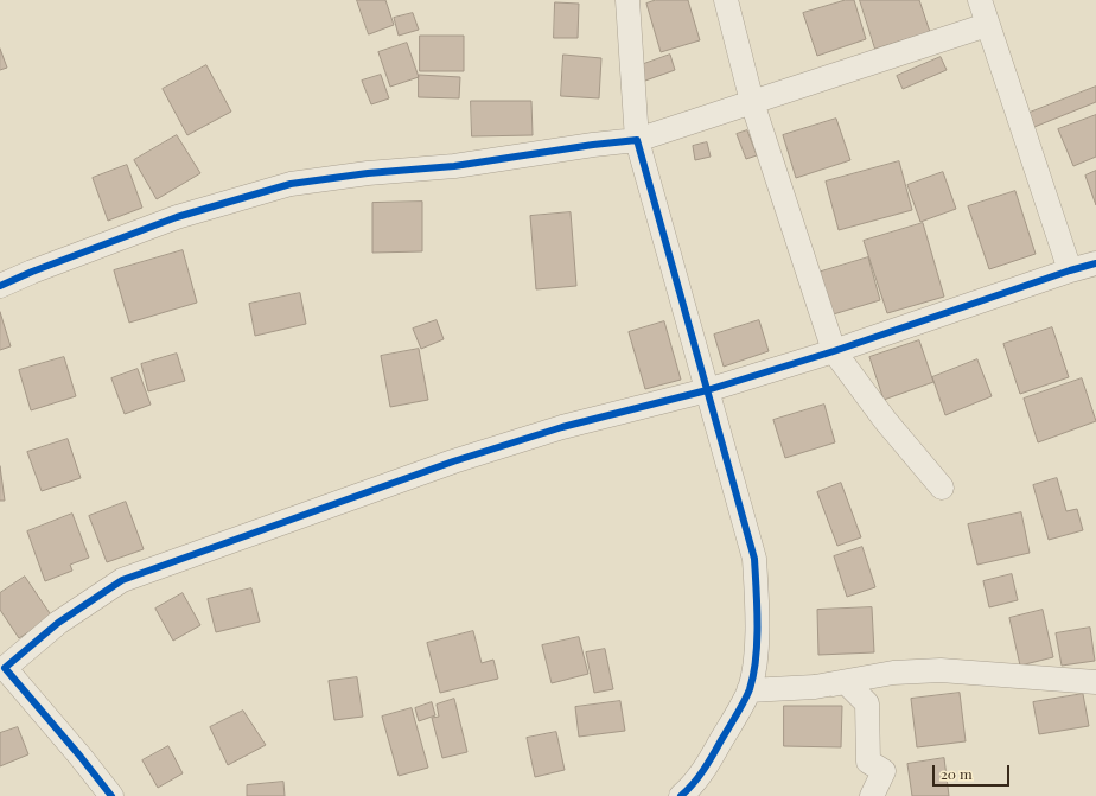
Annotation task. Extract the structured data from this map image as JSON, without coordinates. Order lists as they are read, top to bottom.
{
  "scale_bar": "20 m"
}
